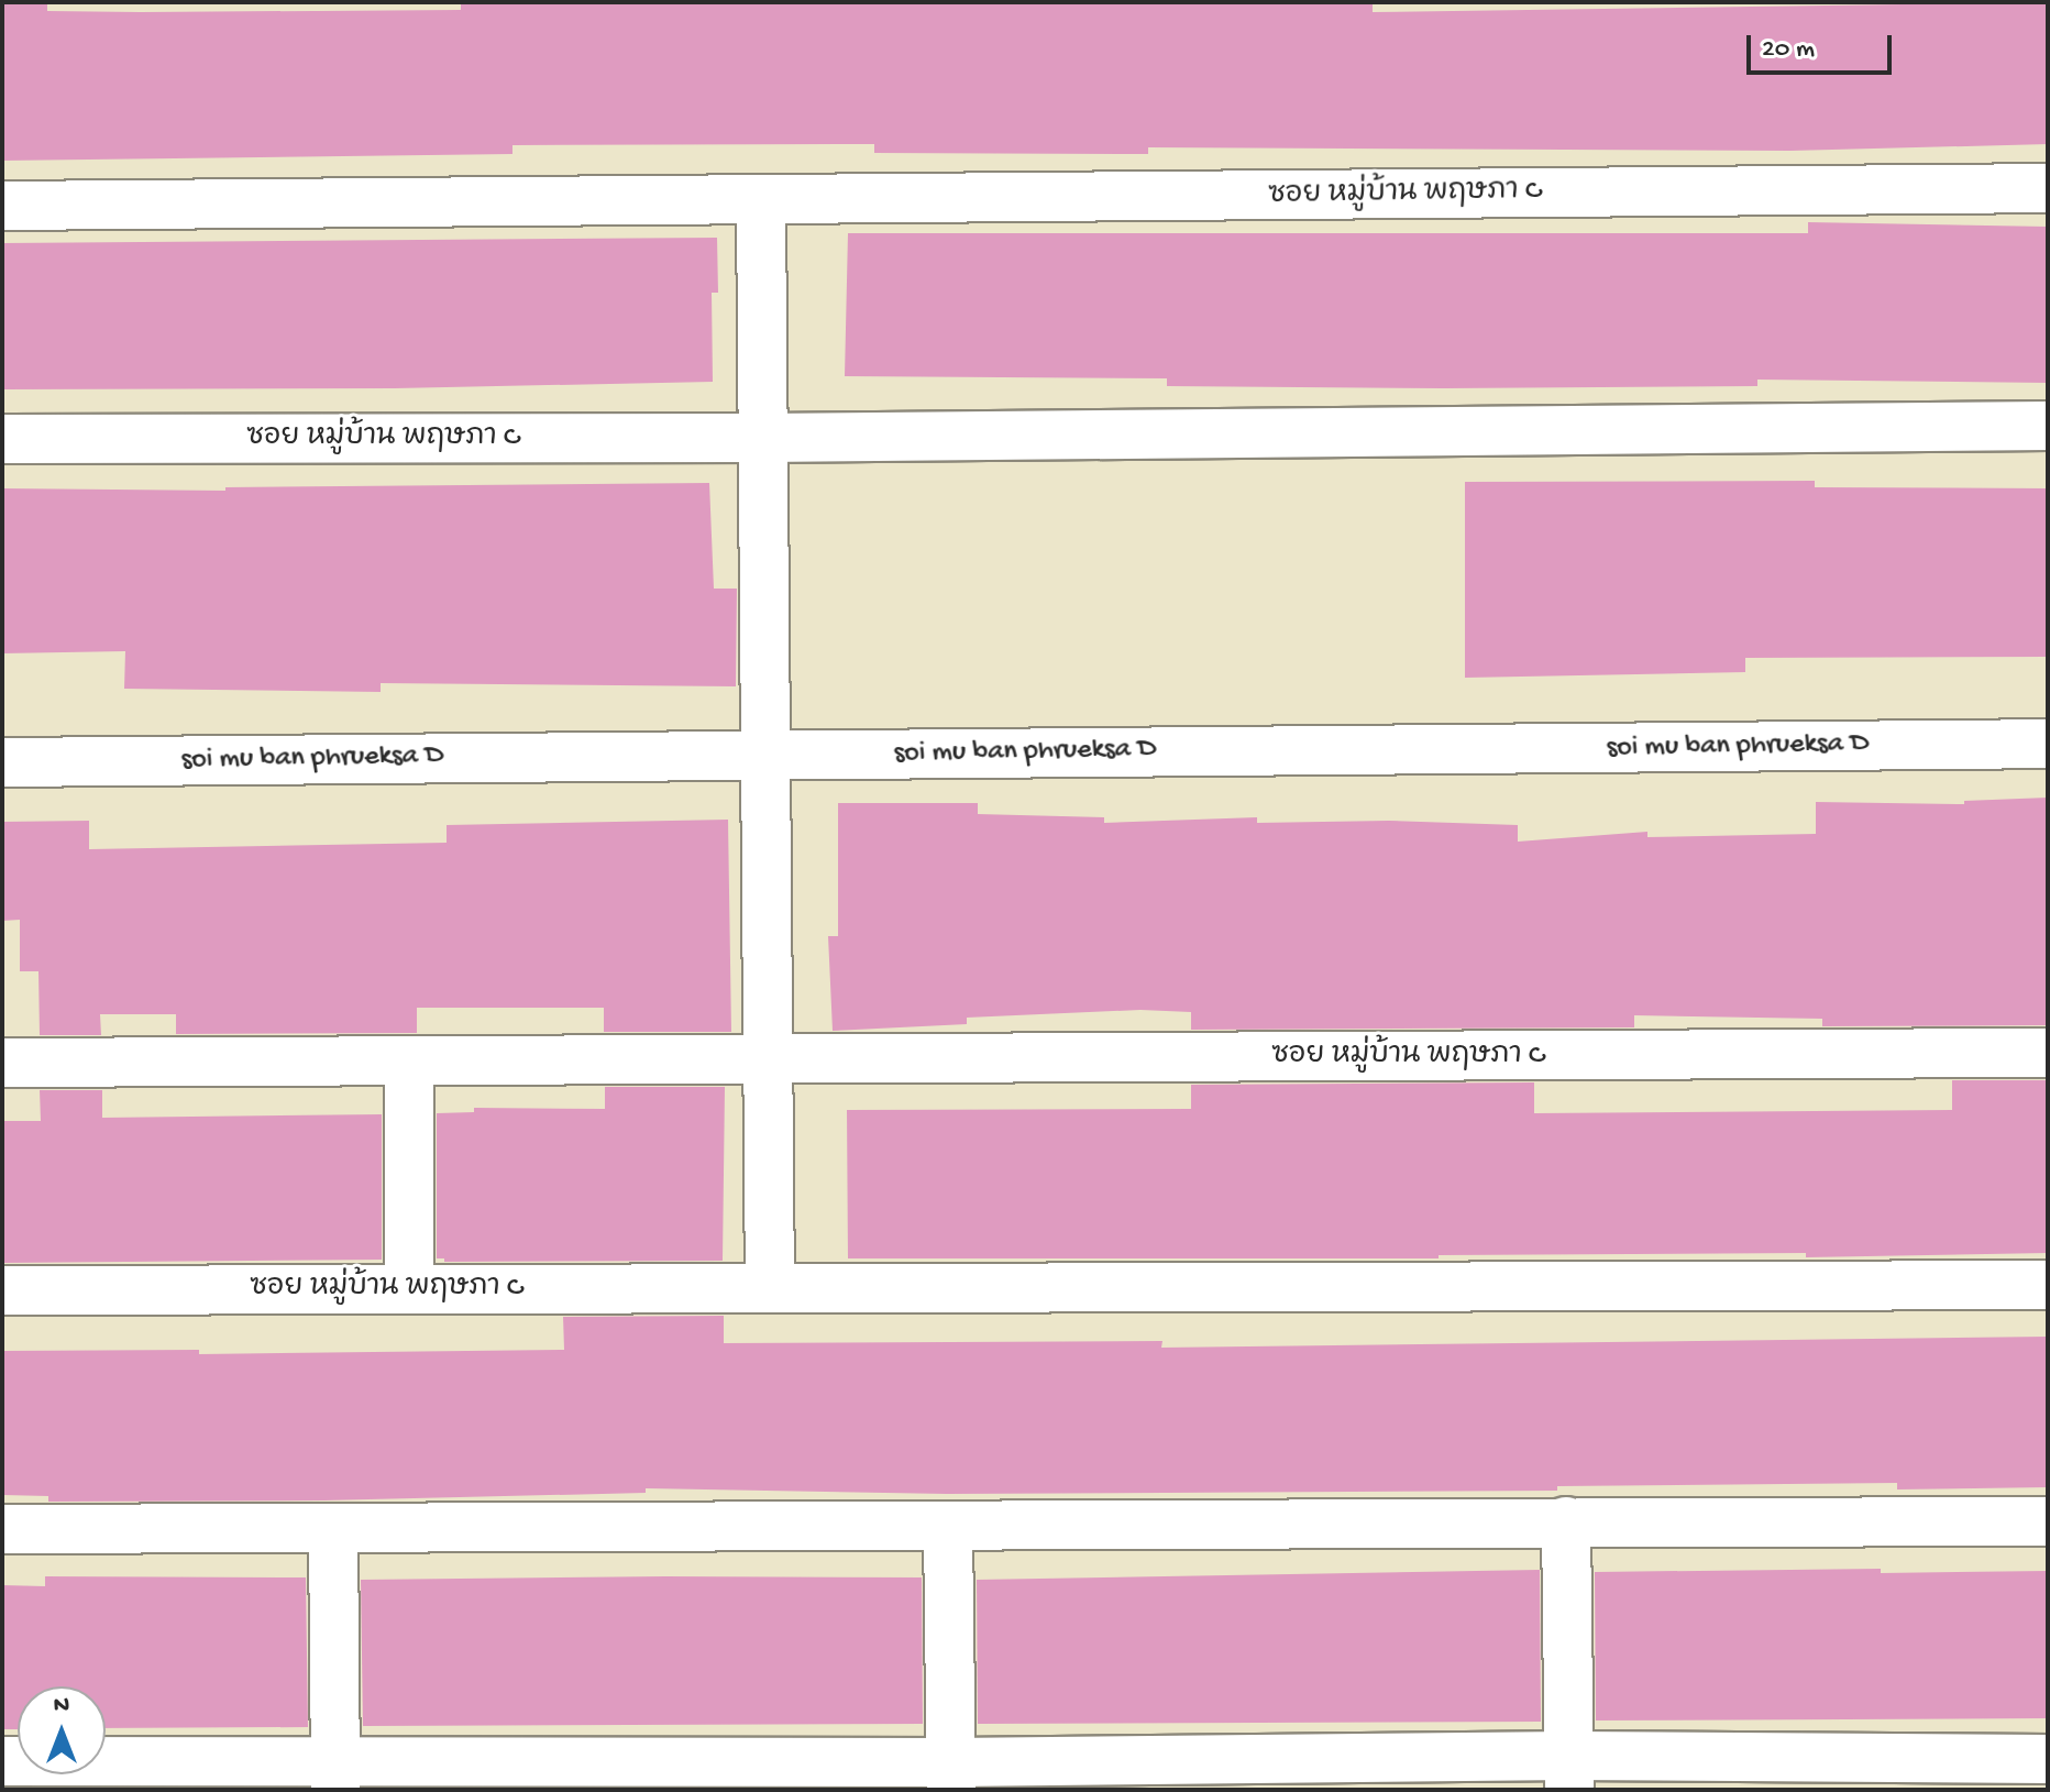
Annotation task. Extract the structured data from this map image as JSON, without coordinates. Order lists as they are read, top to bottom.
{
  "streets": {
    "street": ["ซอย หมู่บ้าน พฤษภา C", "soi mu ban phrueksa D"]
  },
  "scale_bar": "20 m",
  "north": "top"
}
